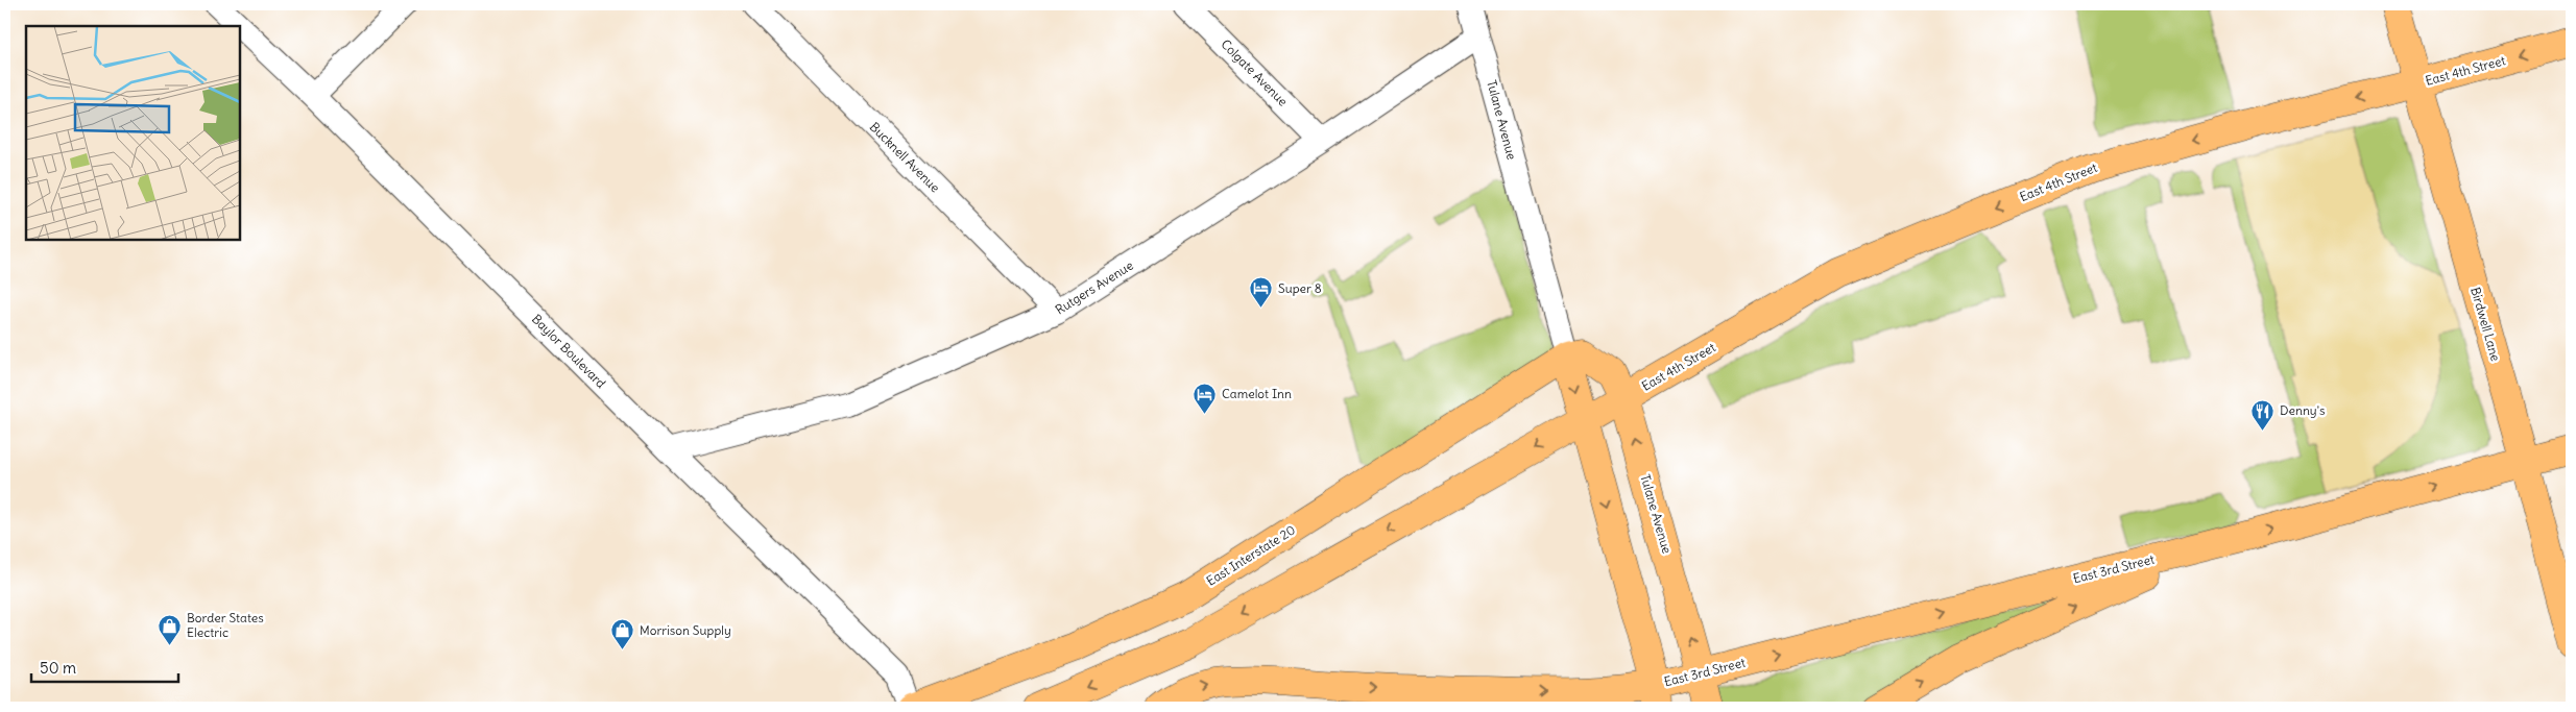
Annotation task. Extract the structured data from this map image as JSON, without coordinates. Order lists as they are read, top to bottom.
{
  "streets": {
    "main road": [
      "East 4th Street",
      "Tulane Avenue",
      "Birdwell Lane",
      "East Interstate 20",
      "East 3rd Street"
    ],
    "street": [
      "Colgate Avenue",
      "Bucknell Avenue",
      "Rutgers Avenue",
      "Baylor Boulevard"
    ]
  },
  "crossings": [
    ["East 4th Street", "Tulane Avenue"],
    ["East 4th Street", "Birdwell Lane"],
    ["Colgate Avenue", "Rutgers Avenue"],
    ["Tulane Avenue", "Rutgers Avenue"],
    ["Tulane Avenue", "East Interstate 20"],
    ["Tulane Avenue", "East 3rd Street"],
    ["Bucknell Avenue", "Rutgers Avenue"],
    ["Rutgers Avenue", "Baylor Boulevard"],
    ["Birdwell Lane", "East 3rd Street"],
    ["Baylor Boulevard", "East Interstate 20"]
  ],
  "one_way": ["East 4th Street", "East 3rd Street"],
  "places": {
    "hotel": ["Super 8", "Camelot Inn"],
    "restaurant": ["Denny's"],
    "shop": ["Border States Electric", "Morrison Supply"]
  },
  "scale_bar": "50 m"
}
